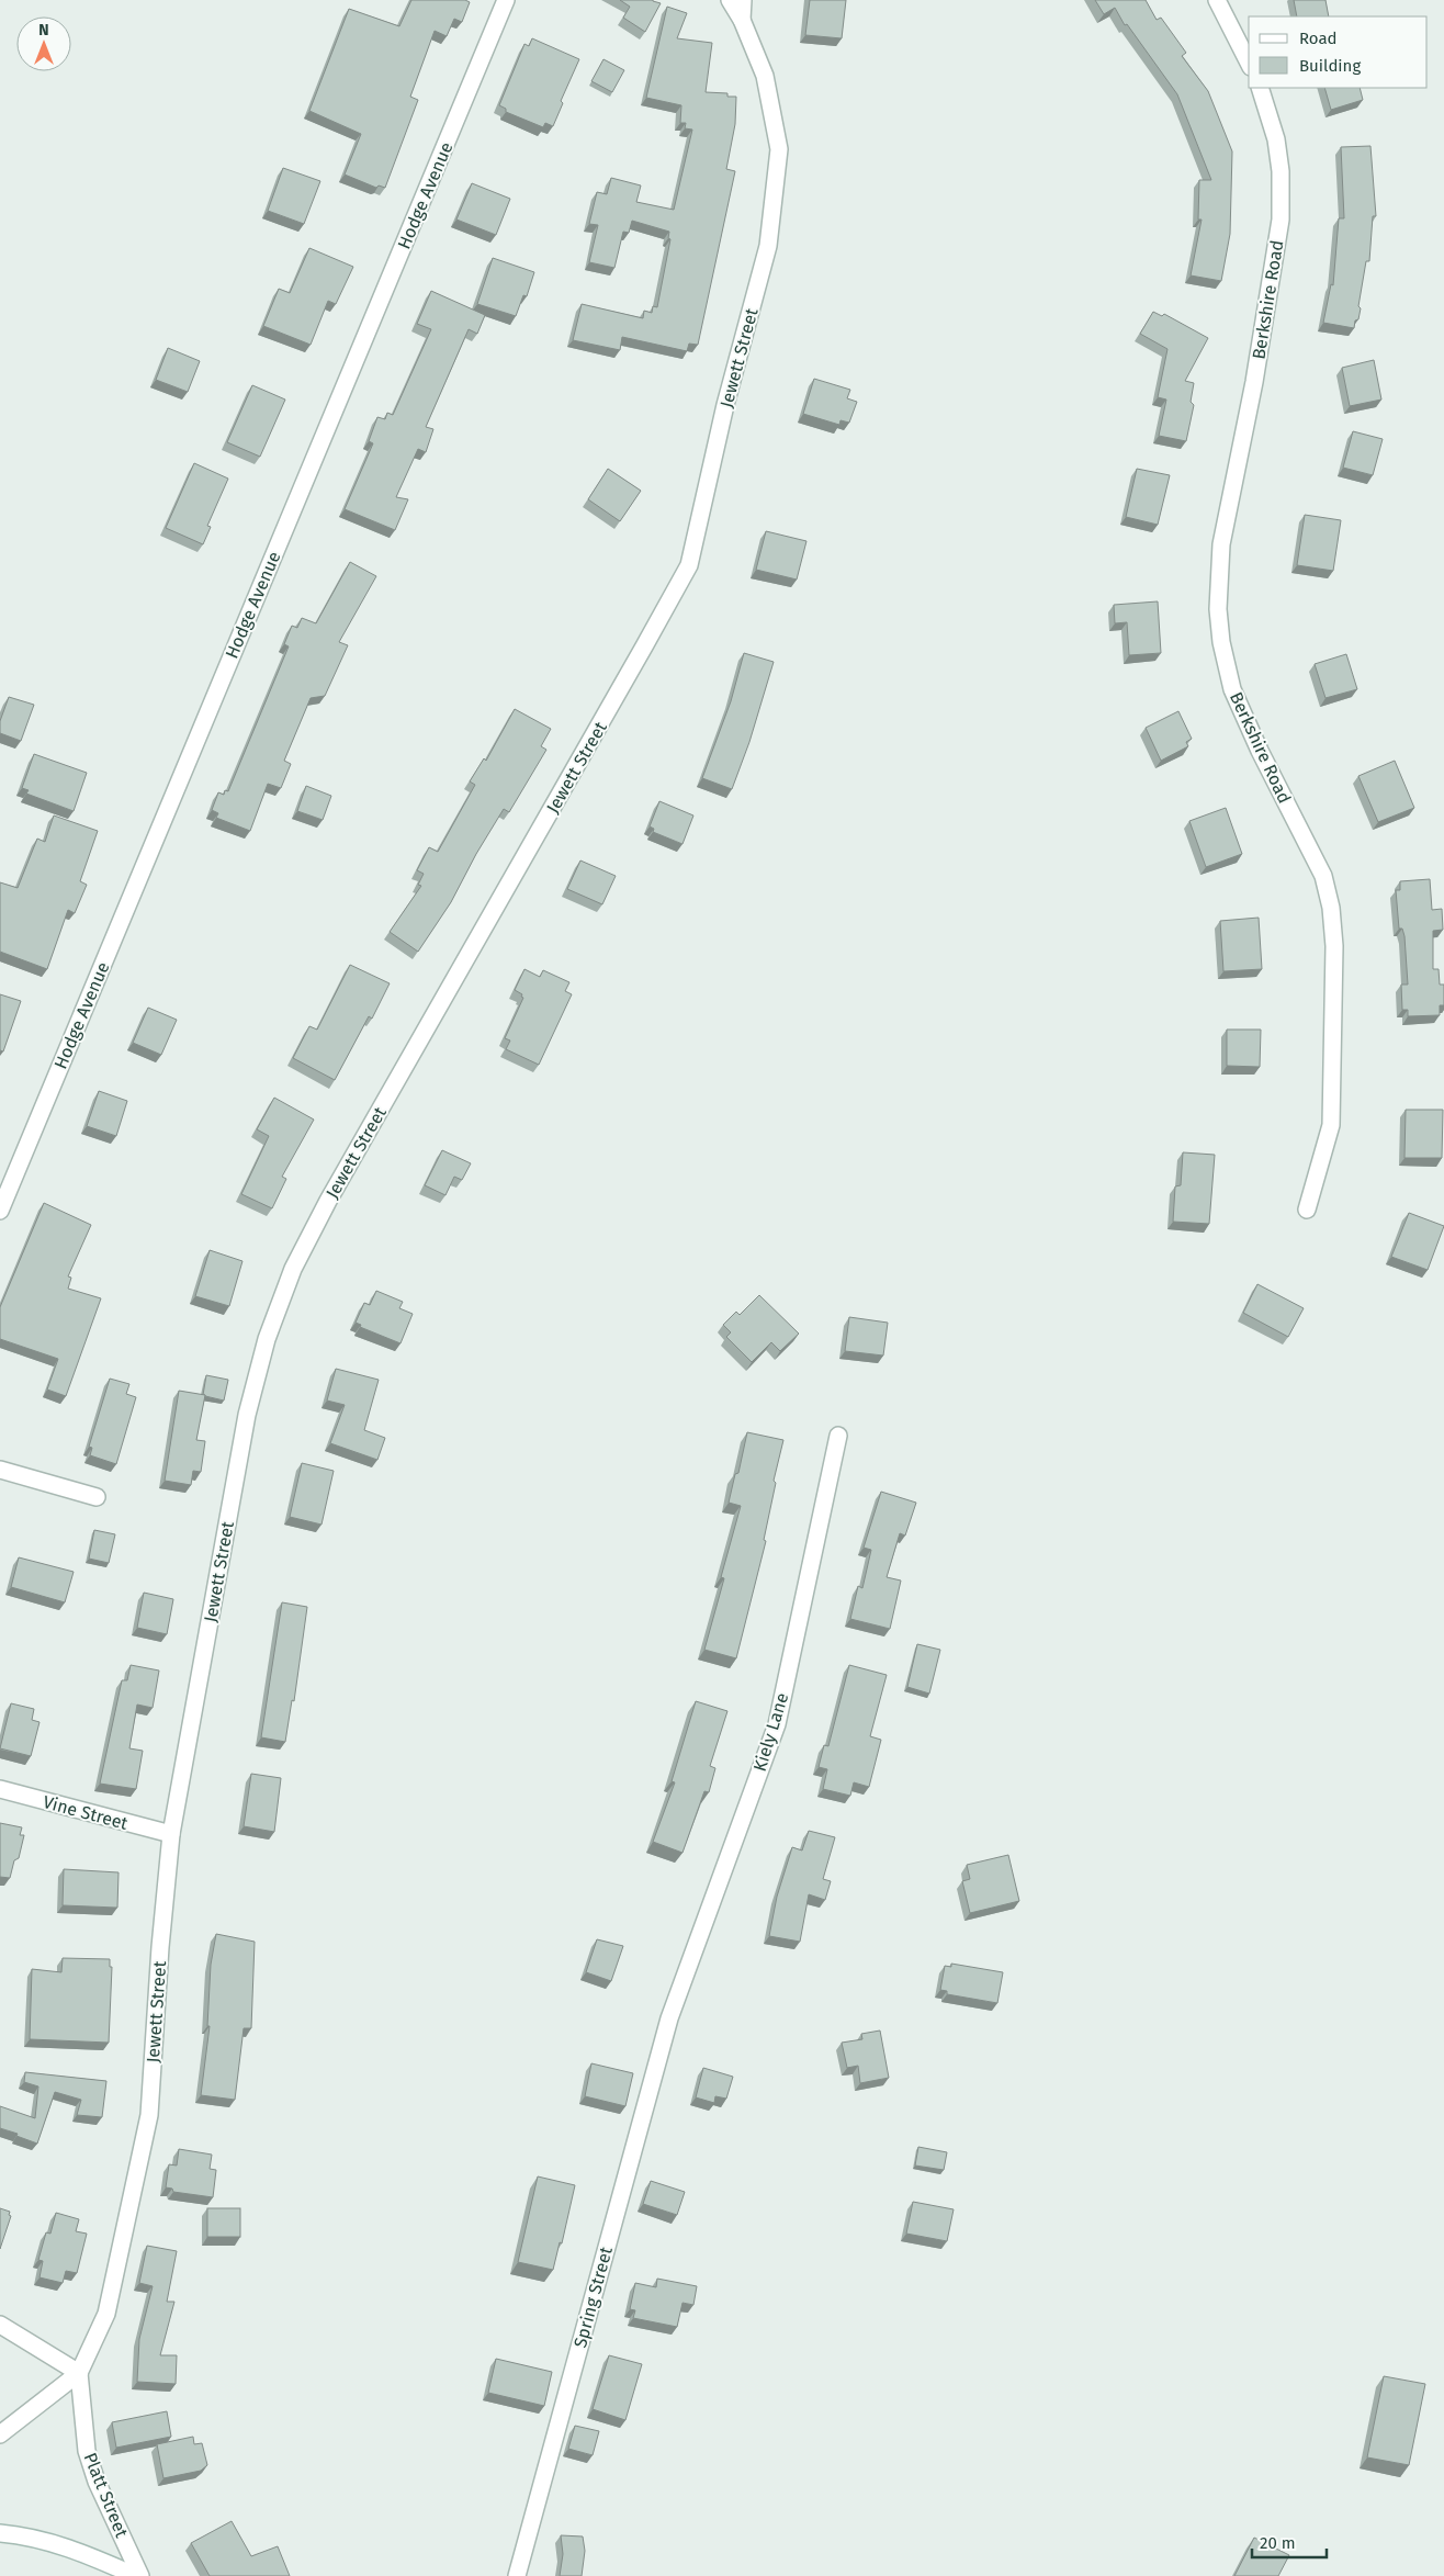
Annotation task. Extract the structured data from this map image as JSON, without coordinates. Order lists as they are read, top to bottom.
{
  "streets": {
    "street": [
      "Hodge Avenue",
      "Berkshire Road",
      "Jewett Street",
      "Kiely Lane",
      "Vine Street",
      "Spring Street",
      "Platt Street"
    ]
  },
  "crossings": [
    ["Jewett Street", "Vine Street"],
    ["Jewett Street", "Platt Street"],
    ["Kiely Lane", "Spring Street"]
  ],
  "legend": ["Road", "Building"],
  "scale_bar": "20 m",
  "north": "top"
}
